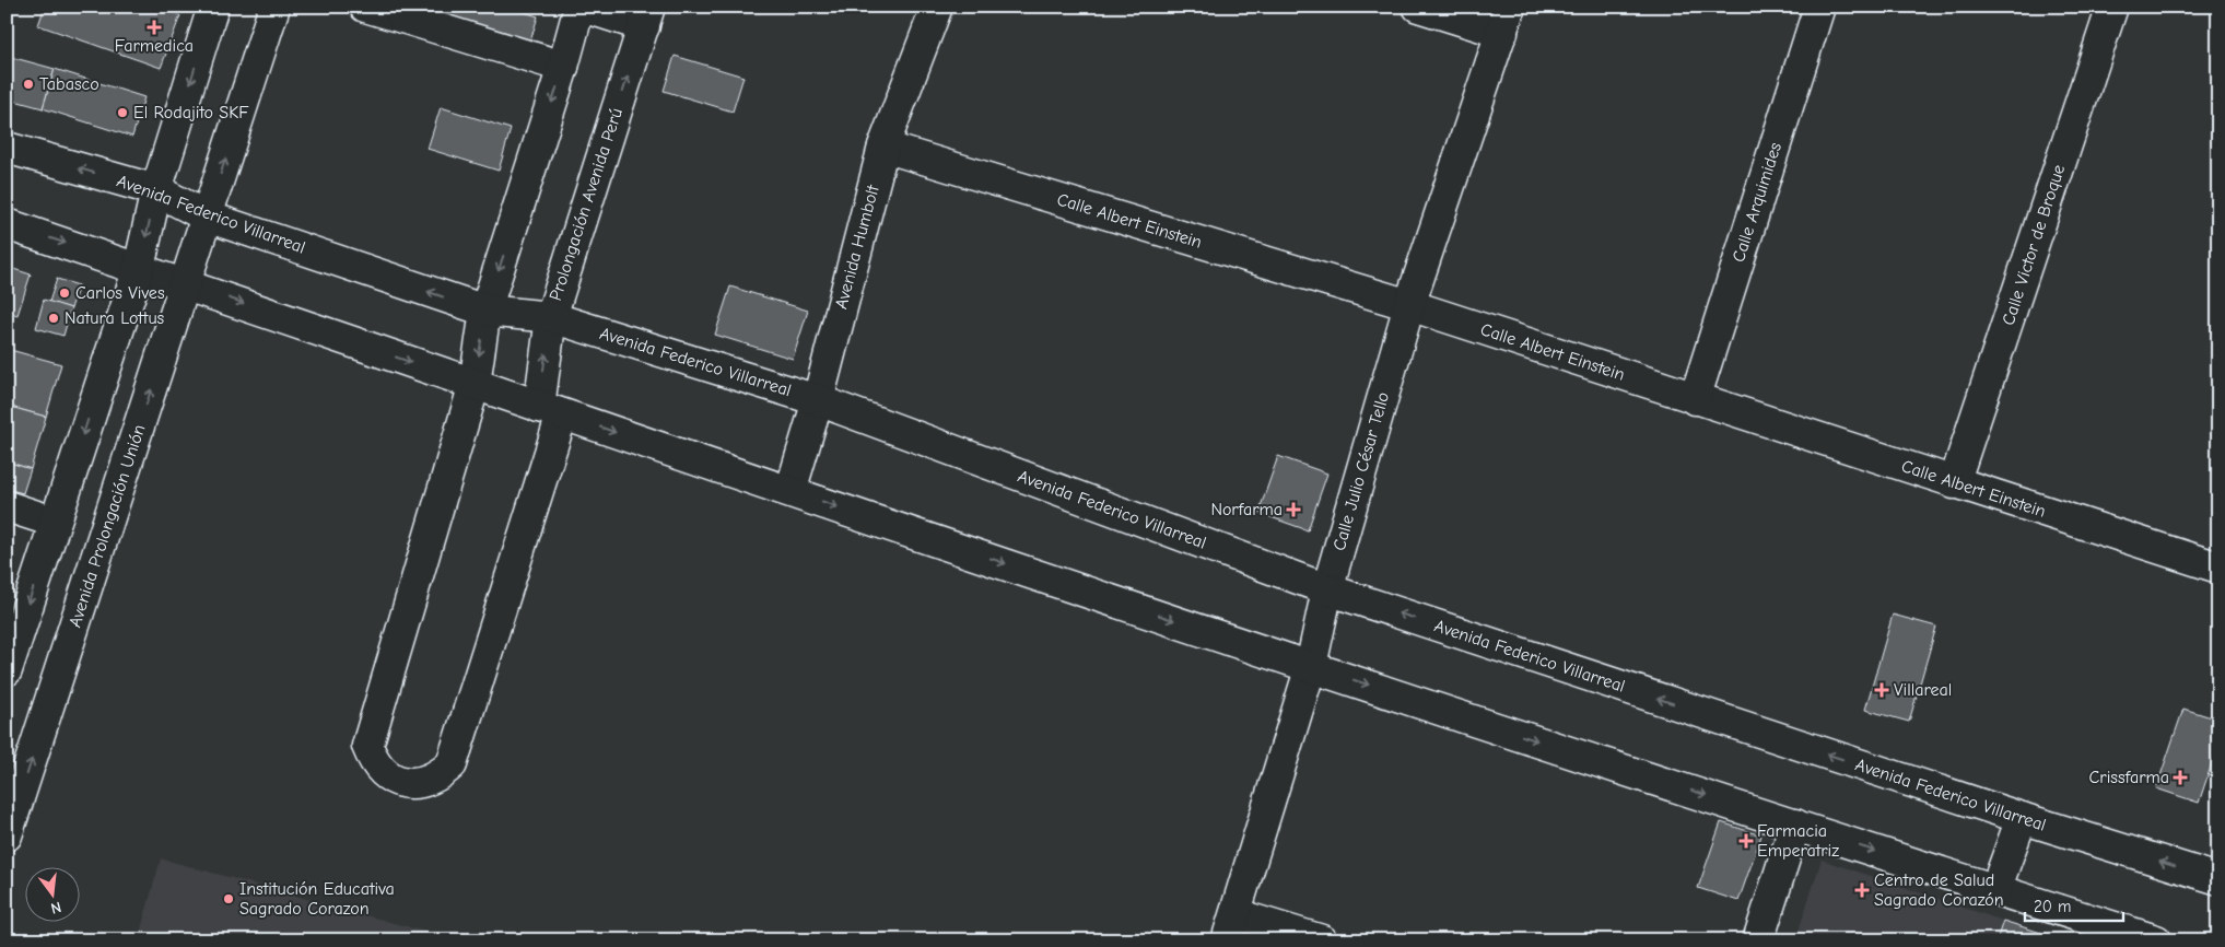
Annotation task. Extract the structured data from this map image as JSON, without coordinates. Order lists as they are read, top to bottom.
{
  "streets": {
    "main road": [
      "Calle Arquimides",
      "Prolongación Avenida Perú",
      "Avenida Federico Villarreal",
      "Calle Albert Einstein",
      "Calle Victor de Broque",
      "Avenida Humbolt",
      "Calle Julio César Tello",
      "Avenida Prolongación Unión"
    ]
  },
  "crossings": [
    ["Calle Arquimides", "Calle Albert Einstein"],
    ["Prolongación Avenida Perú", "Avenida Federico Villarreal"],
    ["Avenida Federico Villarreal", "Avenida Humbolt"],
    ["Avenida Federico Villarreal", "Calle Julio César Tello"],
    ["Avenida Federico Villarreal", "Avenida Prolongación Unión"],
    ["Calle Albert Einstein", "Calle Victor de Broque"],
    ["Calle Albert Einstein", "Avenida Humbolt"],
    ["Calle Albert Einstein", "Calle Julio César Tello"]
  ],
  "places": {
    "health": [
      "Farmedica",
      "Norfarma",
      "Villareal",
      "Crissfarma",
      "Farmacia Emperatriz",
      "Centro de Salud Sagrado Corazón"
    ],
    "other": [
      "Tabasco",
      "El Rodajito SKF",
      "Carlos Vives",
      "Natura Lottus",
      "Institución Educativa Sagrado Corazon"
    ]
  },
  "scale_bar": "20 m",
  "north": "bottom"
}
